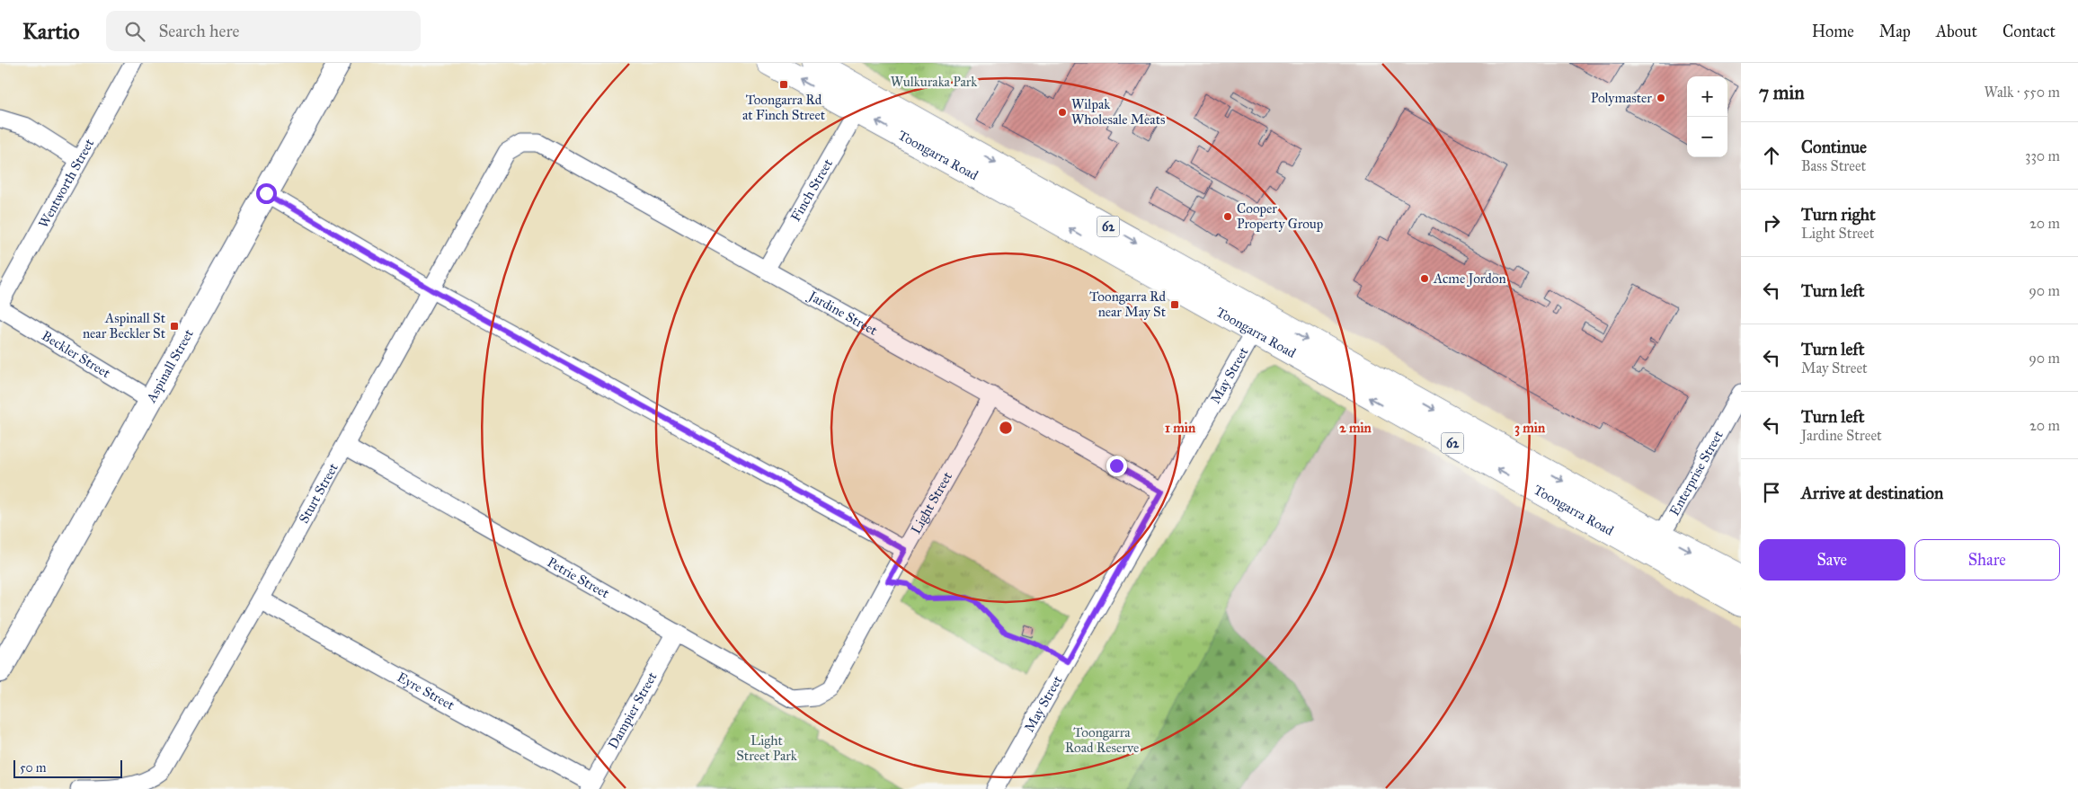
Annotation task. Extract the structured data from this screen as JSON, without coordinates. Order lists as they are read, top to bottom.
{
  "streets": {
    "main road": ["Toongarra Road", "62", "Aspinall Street"],
    "street": [
      "Wentworth Street",
      "Finch Street",
      "Jardine Street",
      "Beckler Street",
      "May Street",
      "Enterprise Street",
      "Sturt Street",
      "Light Street",
      "Petrie Street",
      "Eyre Street",
      "Dampier Street"
    ]
  },
  "crossings": [
    ["Toongarra Road", "Finch Street"],
    ["Toongarra Road", "May Street"],
    ["Toongarra Road", "Enterprise Street"],
    ["Finch Street", "Jardine Street"],
    ["Jardine Street", "May Street"],
    ["Jardine Street", "Sturt Street"],
    ["Jardine Street", "Light Street"],
    ["Beckler Street", "Aspinall Street"],
    ["Sturt Street", "Petrie Street"],
    ["Sturt Street", "Eyre Street"],
    ["Light Street", "Petrie Street"],
    ["Petrie Street", "Dampier Street"],
    ["Eyre Street", "Dampier Street"]
  ],
  "parks": ["Wulkuraka Park", "Toongarra Road Reserve", "Light Street Park"],
  "places": {
    "transit": ["Toongarra Rd at Finch Street", "Toongarra Rd near May St", "Aspinall St near Beckler St"],
    "other": [
      "Polymaster",
      "Wilpak Wholesale Meats",
      "Cooper Property Group",
      "Acme Jordon"
    ]
  },
  "scale_bar": "50 m",
  "page": {
    "header": "Kartio",
    "search": "Search here",
    "nav": [
      "Home",
      "Map",
      "About",
      "Contact"
    ],
    "heading": ["7 min", "Walk · 550 m"],
    "map_buttons": ["+", "−"],
    "list": [
      ["Continue", "Bass Street", "330 m"],
      ["Turn right", "Light Street", "20 m"],
      ["Turn left", "90 m"],
      ["Turn left", "May Street", "90 m"],
      ["Turn left", "Jardine Street", "20 m"],
      "Arrive at destination"
    ],
    "buttons": ["Save", "Share"],
    "scale": "50 m"
  },
  "rings": ["1 min", "2 min", "3 min"]
}
